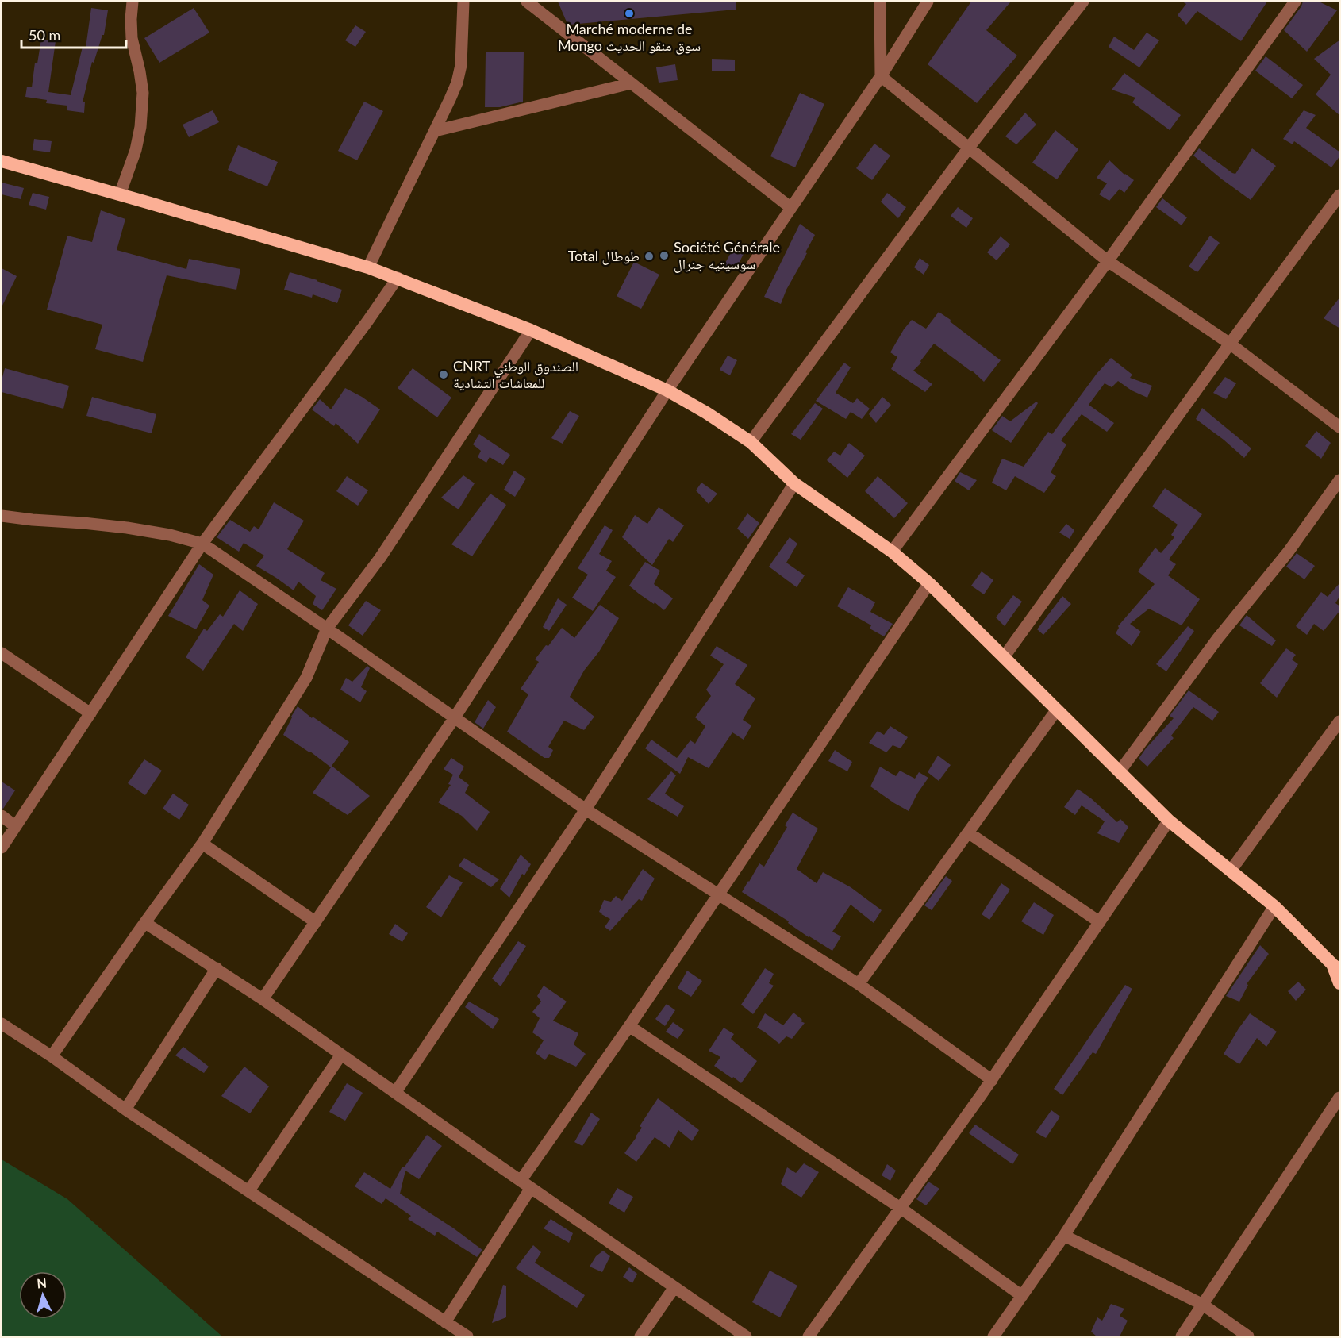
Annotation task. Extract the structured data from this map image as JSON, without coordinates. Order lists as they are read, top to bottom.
{
  "places": [
    "Marché moderne de Mongo سوق منقو الحديث",
    "Société Générale سوسيتيه جنرال",
    "Total طوطال",
    "CNRT الصندوق الوطني للمعاشات التشادية"
  ],
  "scale_bar": "50 m",
  "north": "top"
}
